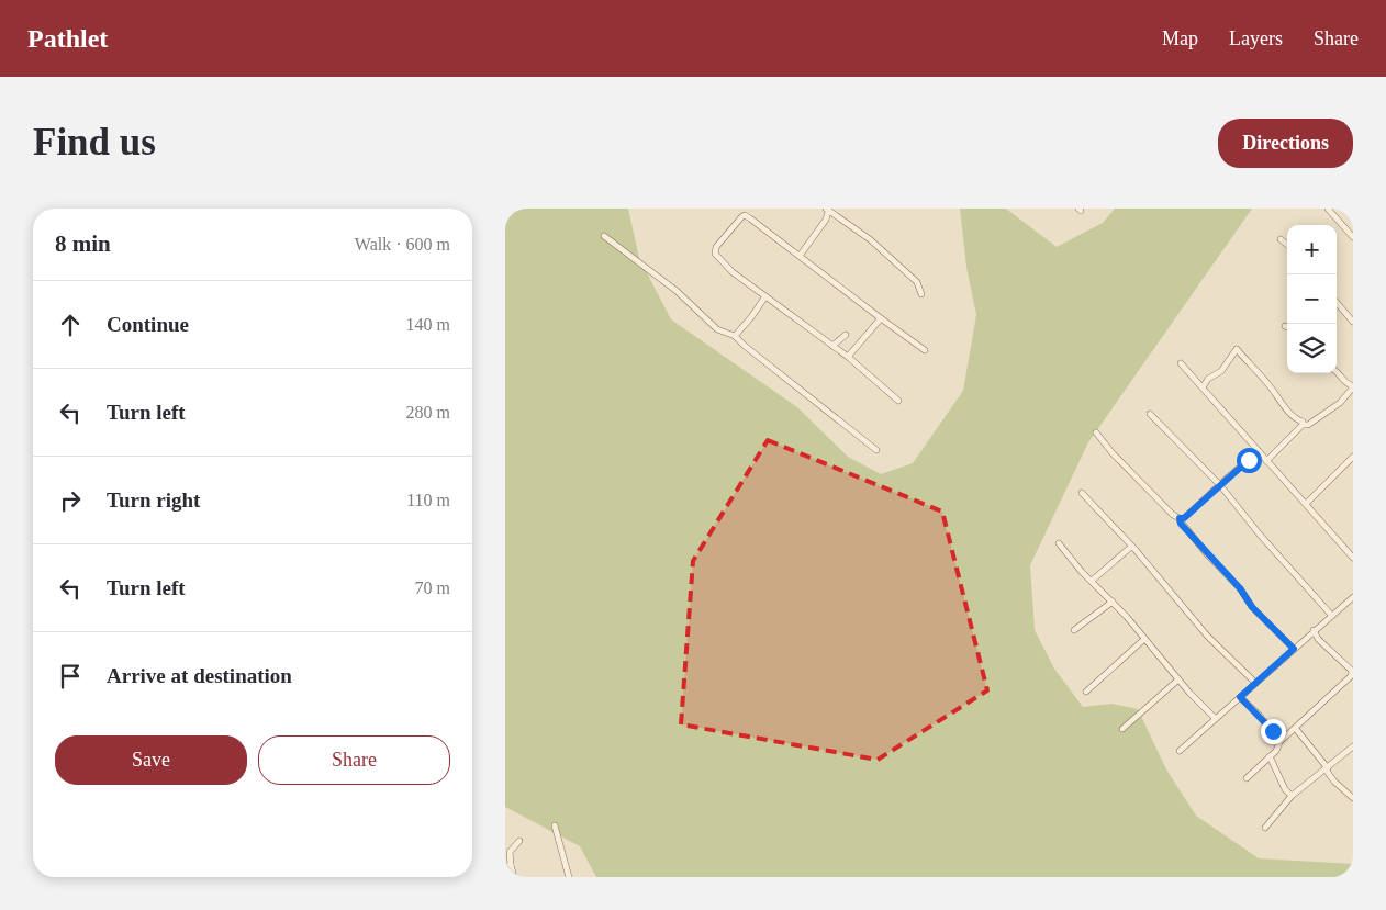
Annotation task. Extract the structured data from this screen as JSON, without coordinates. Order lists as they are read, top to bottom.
{
  "page": {
    "header": "Pathlet",
    "nav": ["Map", "Layers", "Share"],
    "buttons": [
      "Directions",
      ["Save", "Share"]
    ],
    "title": "Find us",
    "heading": ["8 min", "Walk · 600 m"],
    "map_buttons": ["+", "−"],
    "list": [
      ["Continue", "140 m"],
      ["Turn left", "280 m"],
      ["Turn right", "110 m"],
      ["Turn left", "70 m"],
      "Arrive at destination"
    ]
  }
}
